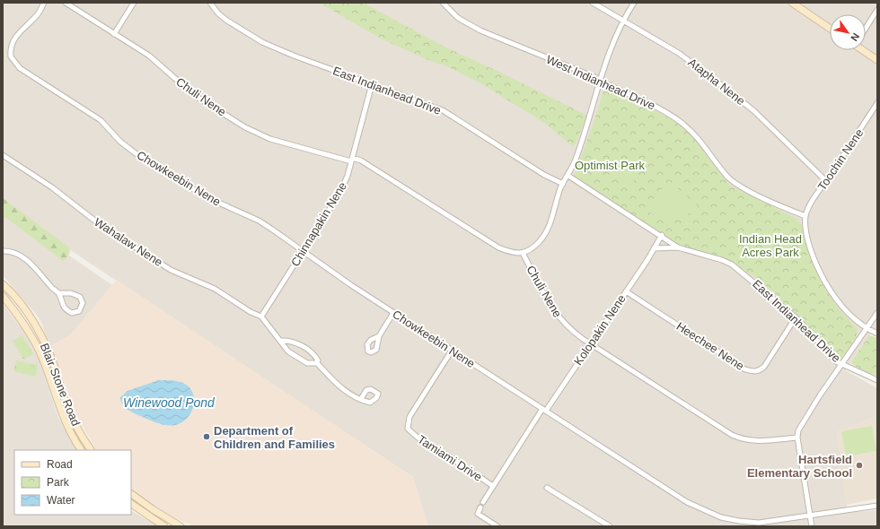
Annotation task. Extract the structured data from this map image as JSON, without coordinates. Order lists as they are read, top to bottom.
{
  "streets": {
    "main road": ["Blair Stone Road"],
    "street": [
      "Atapha Nene",
      "West Indianhead Drive",
      "East Indianhead Drive",
      "Chuli Nene",
      "Toochin Nene",
      "Chowkeebin Nene",
      "Chinnapakin Nene",
      "Wahalaw Nene",
      "Kolopakin Nene",
      "Heechee Nene",
      "Tamiami Drive"
    ]
  },
  "crossings": [
    ["Atapha Nene", "Toochin Nene"],
    ["West Indianhead Drive", "Toochin Nene"],
    ["East Indianhead Drive", "Chinnapakin Nene"],
    ["East Indianhead Drive", "Kolopakin Nene"],
    ["East Indianhead Drive", "Heechee Nene"],
    ["Chuli Nene", "Chinnapakin Nene"],
    ["Chuli Nene", "Kolopakin Nene"],
    ["Chowkeebin Nene", "Chinnapakin Nene"],
    ["Chowkeebin Nene", "Kolopakin Nene"],
    ["Chowkeebin Nene", "Tamiami Drive"],
    ["Chinnapakin Nene", "Wahalaw Nene"],
    ["Kolopakin Nene", "Heechee Nene"],
    ["Kolopakin Nene", "Tamiami Drive"]
  ],
  "water": ["Winewood Pond"],
  "parks": ["Optimist Park", "Indian Head Acres Park"],
  "places": ["Department of Children and Families", "Hartsfield Elementary School"],
  "legend": ["Road", "Park", "Water"],
  "north": "bottom right"
}
